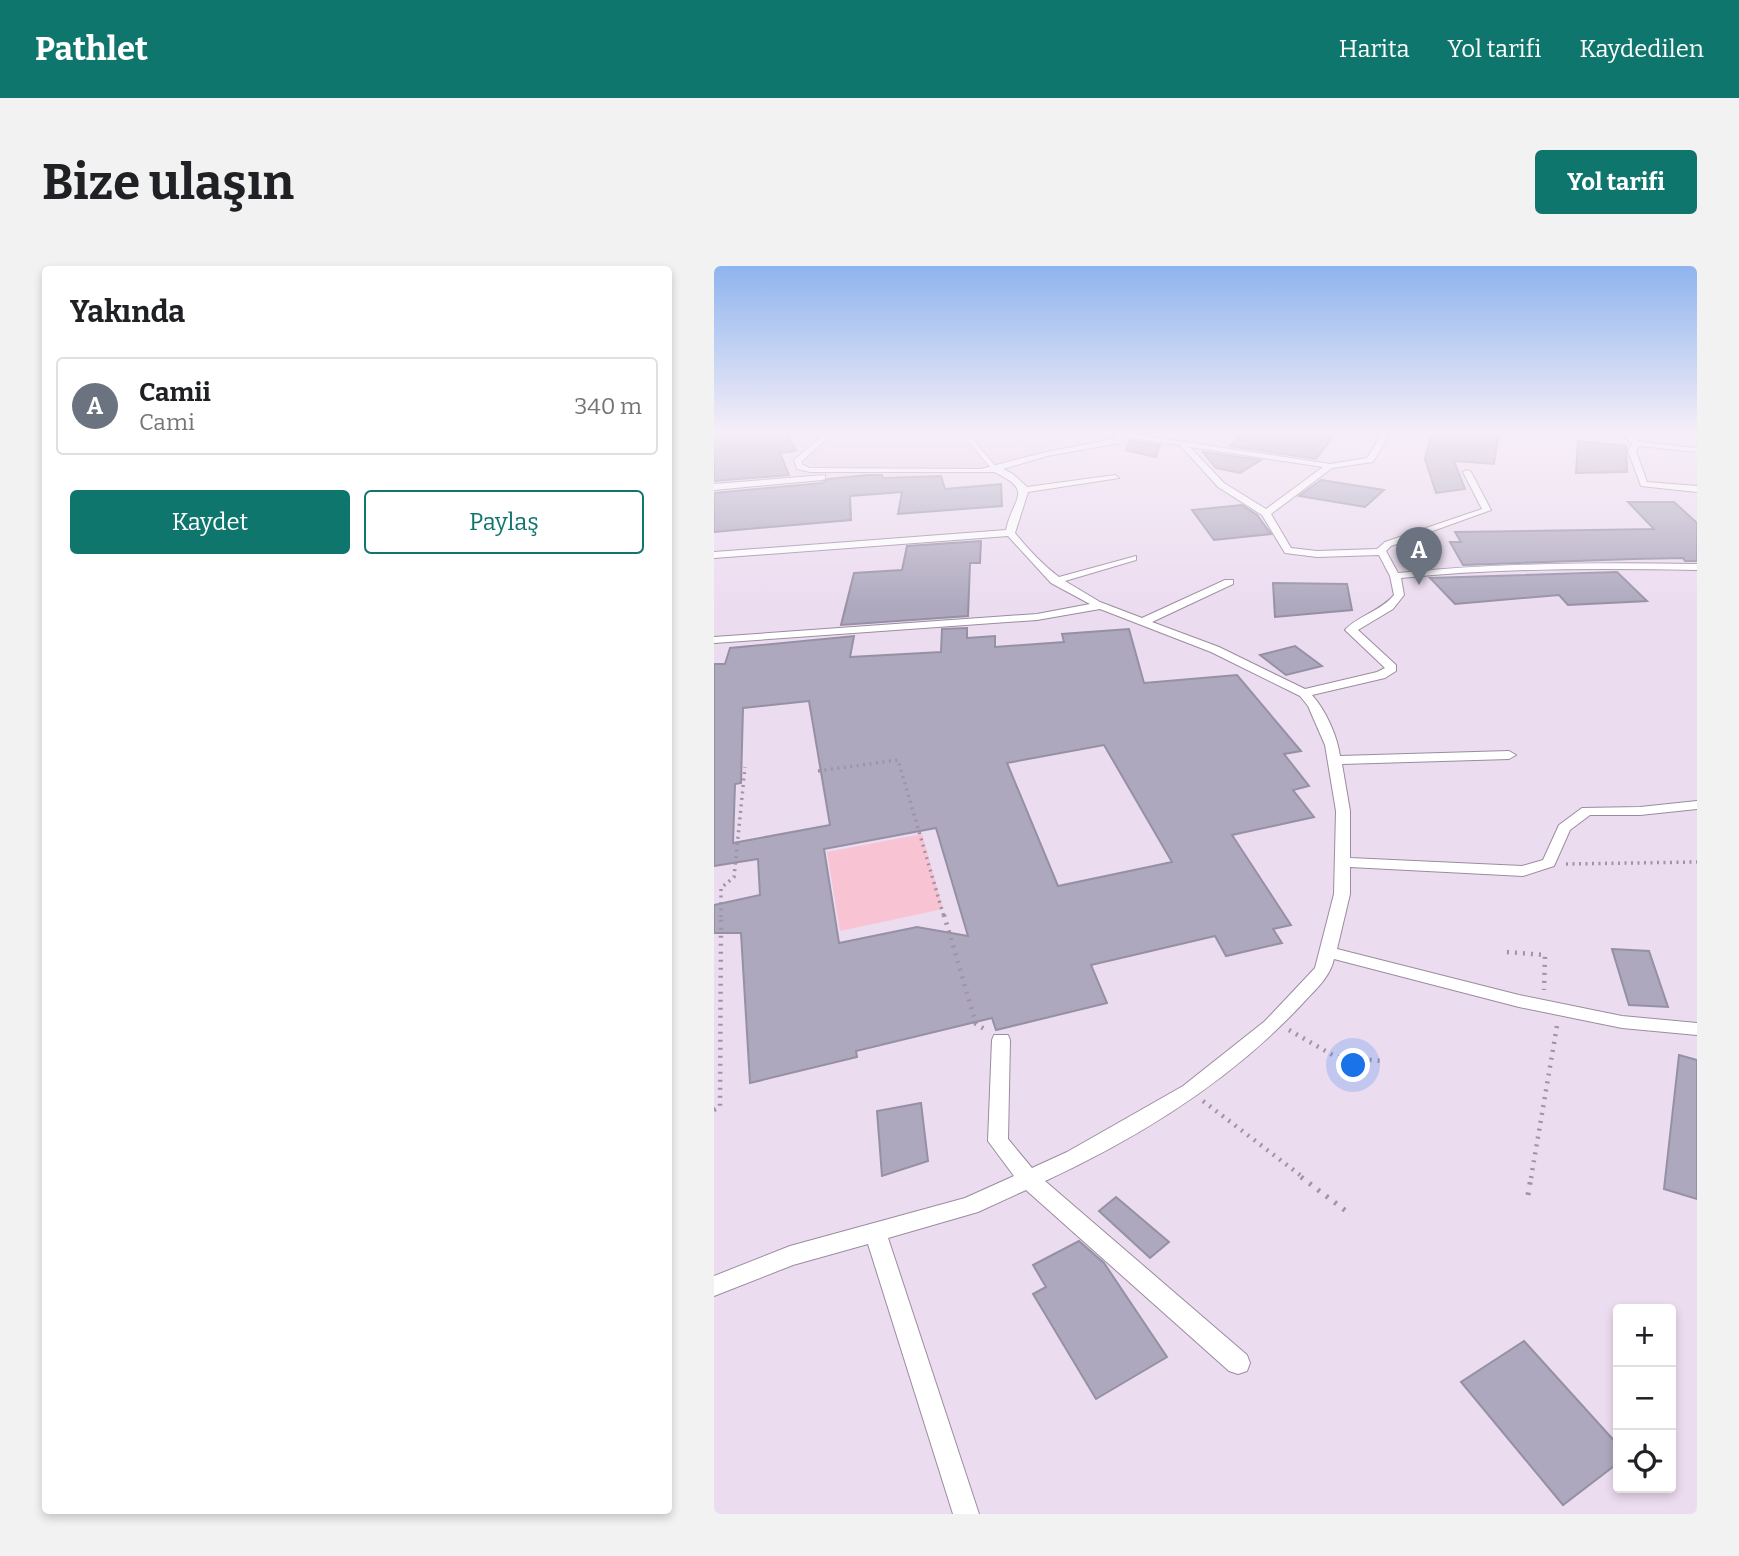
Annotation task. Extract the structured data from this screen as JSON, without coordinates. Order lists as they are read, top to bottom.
{
  "page": {
    "header": "Pathlet",
    "nav": ["Harita", "Yol tarifi", "Kaydedilen"],
    "buttons": [
      "Yol tarifi",
      ["Kaydet", "Paylaş"]
    ],
    "title": "Bize ulaşın",
    "heading": "Yakında",
    "list": [
      {
        "mark": "A",
        "name": "Camii",
        "note": "Cami",
        "value": "340 m"
      }
    ],
    "pins": "A",
    "map_buttons": ["+", "−"]
  }
}
